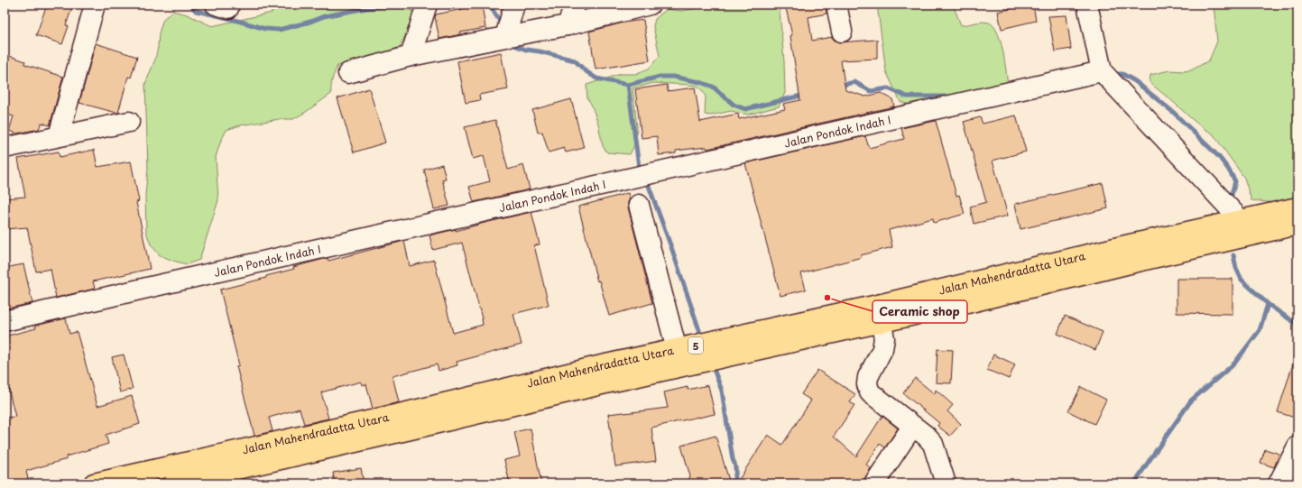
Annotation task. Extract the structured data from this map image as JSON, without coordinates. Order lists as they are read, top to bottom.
{
  "streets": {
    "highway": ["Jalan Mahendradatta Utara", "5"],
    "street": ["Jalan Pondok Indah I"]
  },
  "places": ["Ceramic shop"]
}
